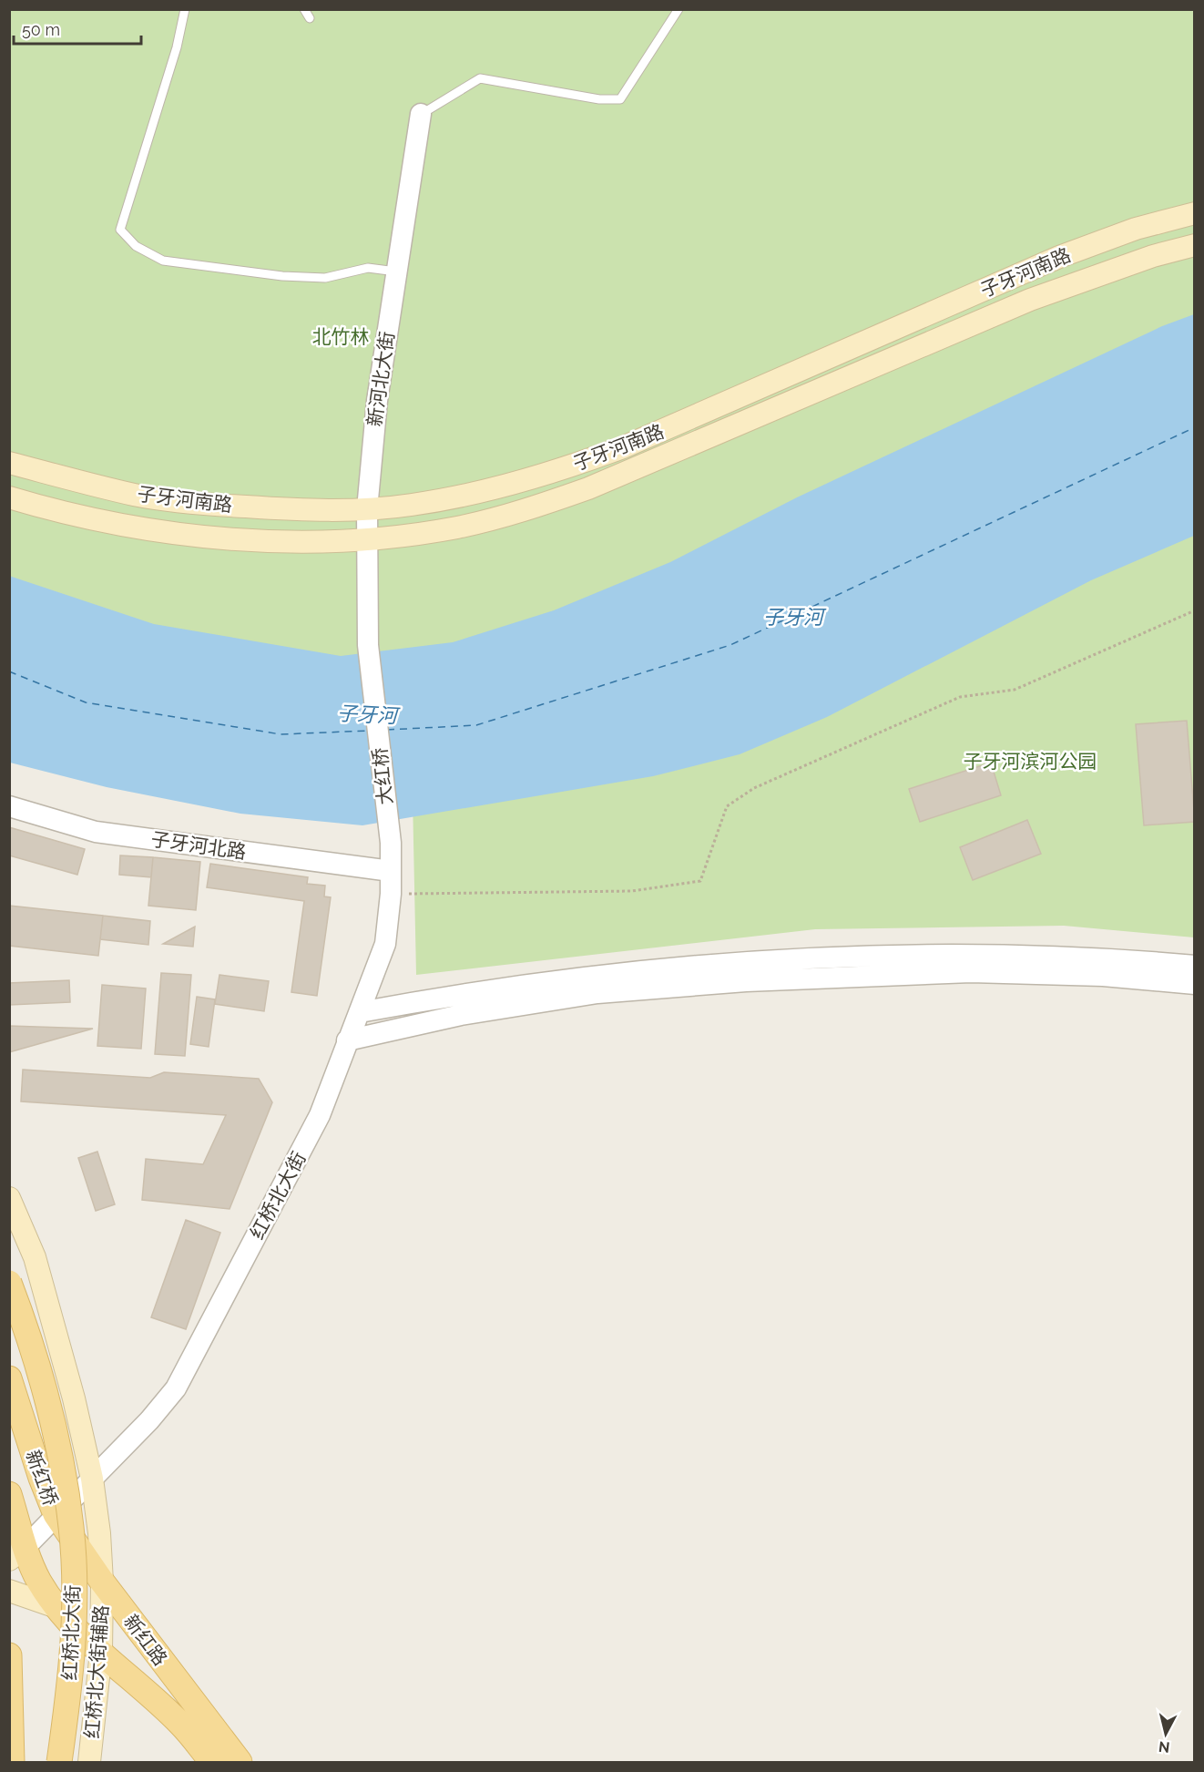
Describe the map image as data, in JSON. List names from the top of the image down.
{
  "streets": {
    "main road": [
      "子牙河南路",
      "红桥北大街",
      "新红桥",
      "新红路",
      "红桥北大街辅路"
    ],
    "street": ["新河北大街", "大红桥", "子牙河北路"]
  },
  "crossings": [
    ["子牙河南路", "新河北大街"],
    ["新河北大街", "大红桥"],
    ["大红桥", "红桥北大街"],
    ["子牙河北路", "红桥北大街"],
    ["红桥北大街", "新红桥"],
    ["红桥北大街", "新红路"],
    ["红桥北大街", "红桥北大街辅路"],
    ["新红桥", "新红路"],
    ["新红路", "红桥北大街辅路"]
  ],
  "water": ["子牙河"],
  "parks": ["北竹林", "子牙河滨河公园"],
  "scale_bar": "50 m",
  "north": "bottom"
}
